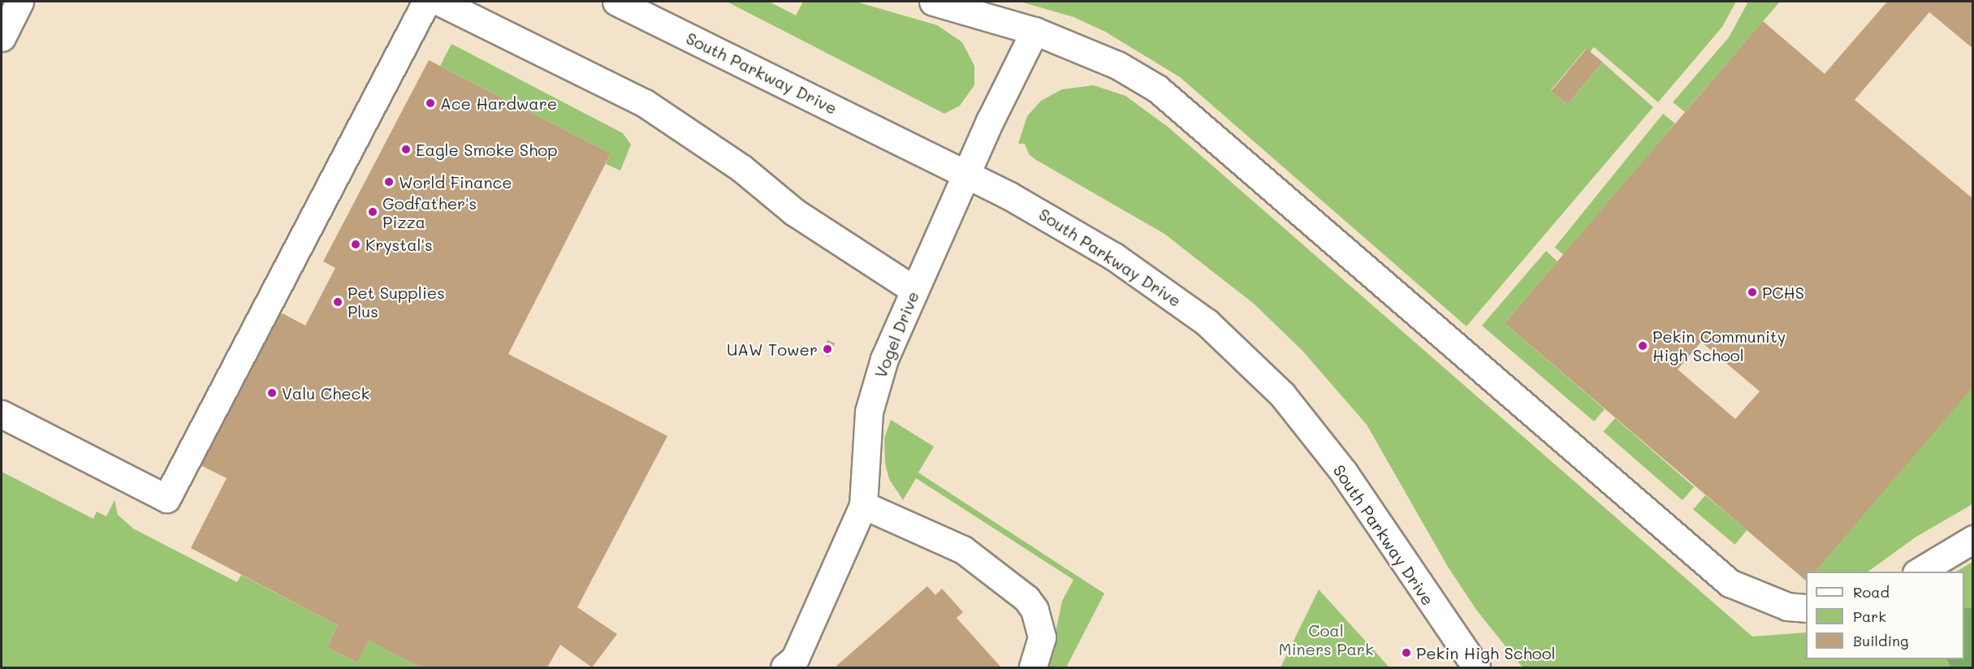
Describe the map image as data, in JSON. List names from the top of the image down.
{
  "streets": {
    "main road": ["South Parkway Drive", "Vogel Drive"]
  },
  "crossings": [
    ["South Parkway Drive", "Vogel Drive"]
  ],
  "parks": ["Coal Miners Park"],
  "places": [
    "Ace Hardware",
    "Eagle Smoke Shop",
    "World Finance",
    "Godfather's Pizza",
    "Krystal's",
    "PCHS",
    "Pet Supplies Plus",
    "Pekin Community High School",
    "UAW Tower",
    "Valu Check",
    "Pekin High School"
  ],
  "legend": ["Road", "Park", "Building"]
}
